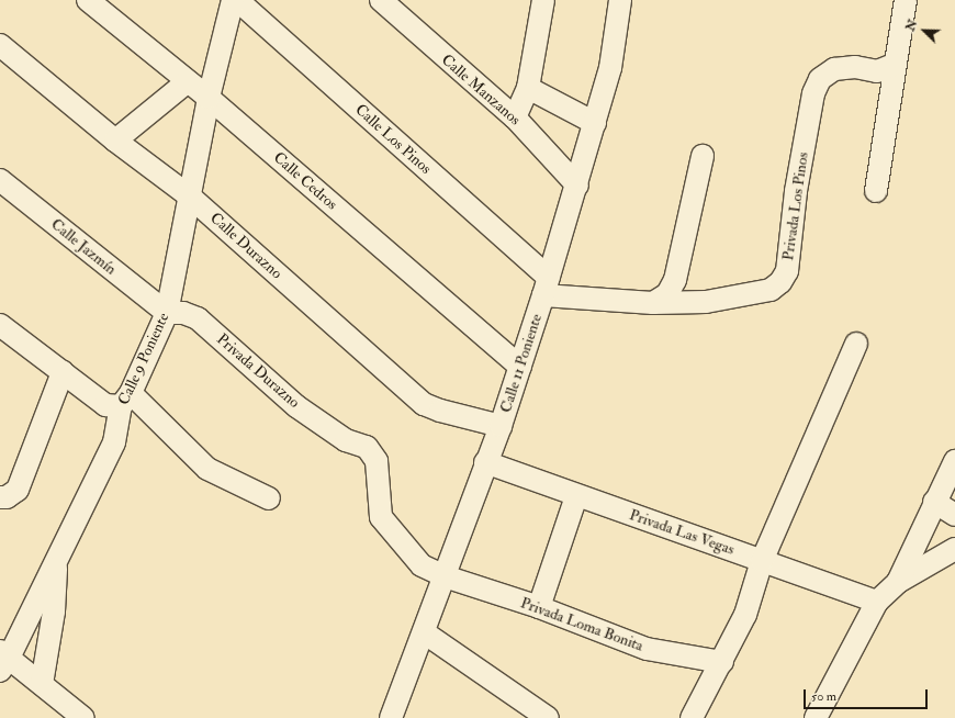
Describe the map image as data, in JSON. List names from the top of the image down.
{
  "streets": {
    "street": [
      "Calle Manzanos",
      "Calle Los Pinos",
      "Calle Cedros",
      "Privada Los Pinos",
      "Calle Durazno",
      "Calle Jazmín",
      "Calle 9 Poniente",
      "Calle 11 Poniente",
      "Privada Durazno",
      "Privada Las Vegas",
      "Privada Loma Bonita"
    ]
  },
  "crossings": [
    ["Calle Manzanos", "Calle 11 Poniente"],
    ["Calle Los Pinos", "Privada Los Pinos"],
    ["Calle Los Pinos", "Calle 11 Poniente"],
    ["Calle Cedros", "Calle 9 Poniente"],
    ["Calle Cedros", "Calle 11 Poniente"],
    ["Privada Los Pinos", "Calle 11 Poniente"],
    ["Calle Durazno", "Calle 9 Poniente"],
    ["Calle Durazno", "Calle 11 Poniente"],
    ["Calle Jazmín", "Calle 9 Poniente"],
    ["Calle Jazmín", "Privada Durazno"],
    ["Calle 9 Poniente", "Privada Durazno"],
    ["Calle 11 Poniente", "Privada Durazno"],
    ["Calle 11 Poniente", "Privada Las Vegas"],
    ["Calle 11 Poniente", "Privada Loma Bonita"],
    ["Privada Durazno", "Privada Loma Bonita"]
  ],
  "scale_bar": "50 m",
  "north": "top left"
}
